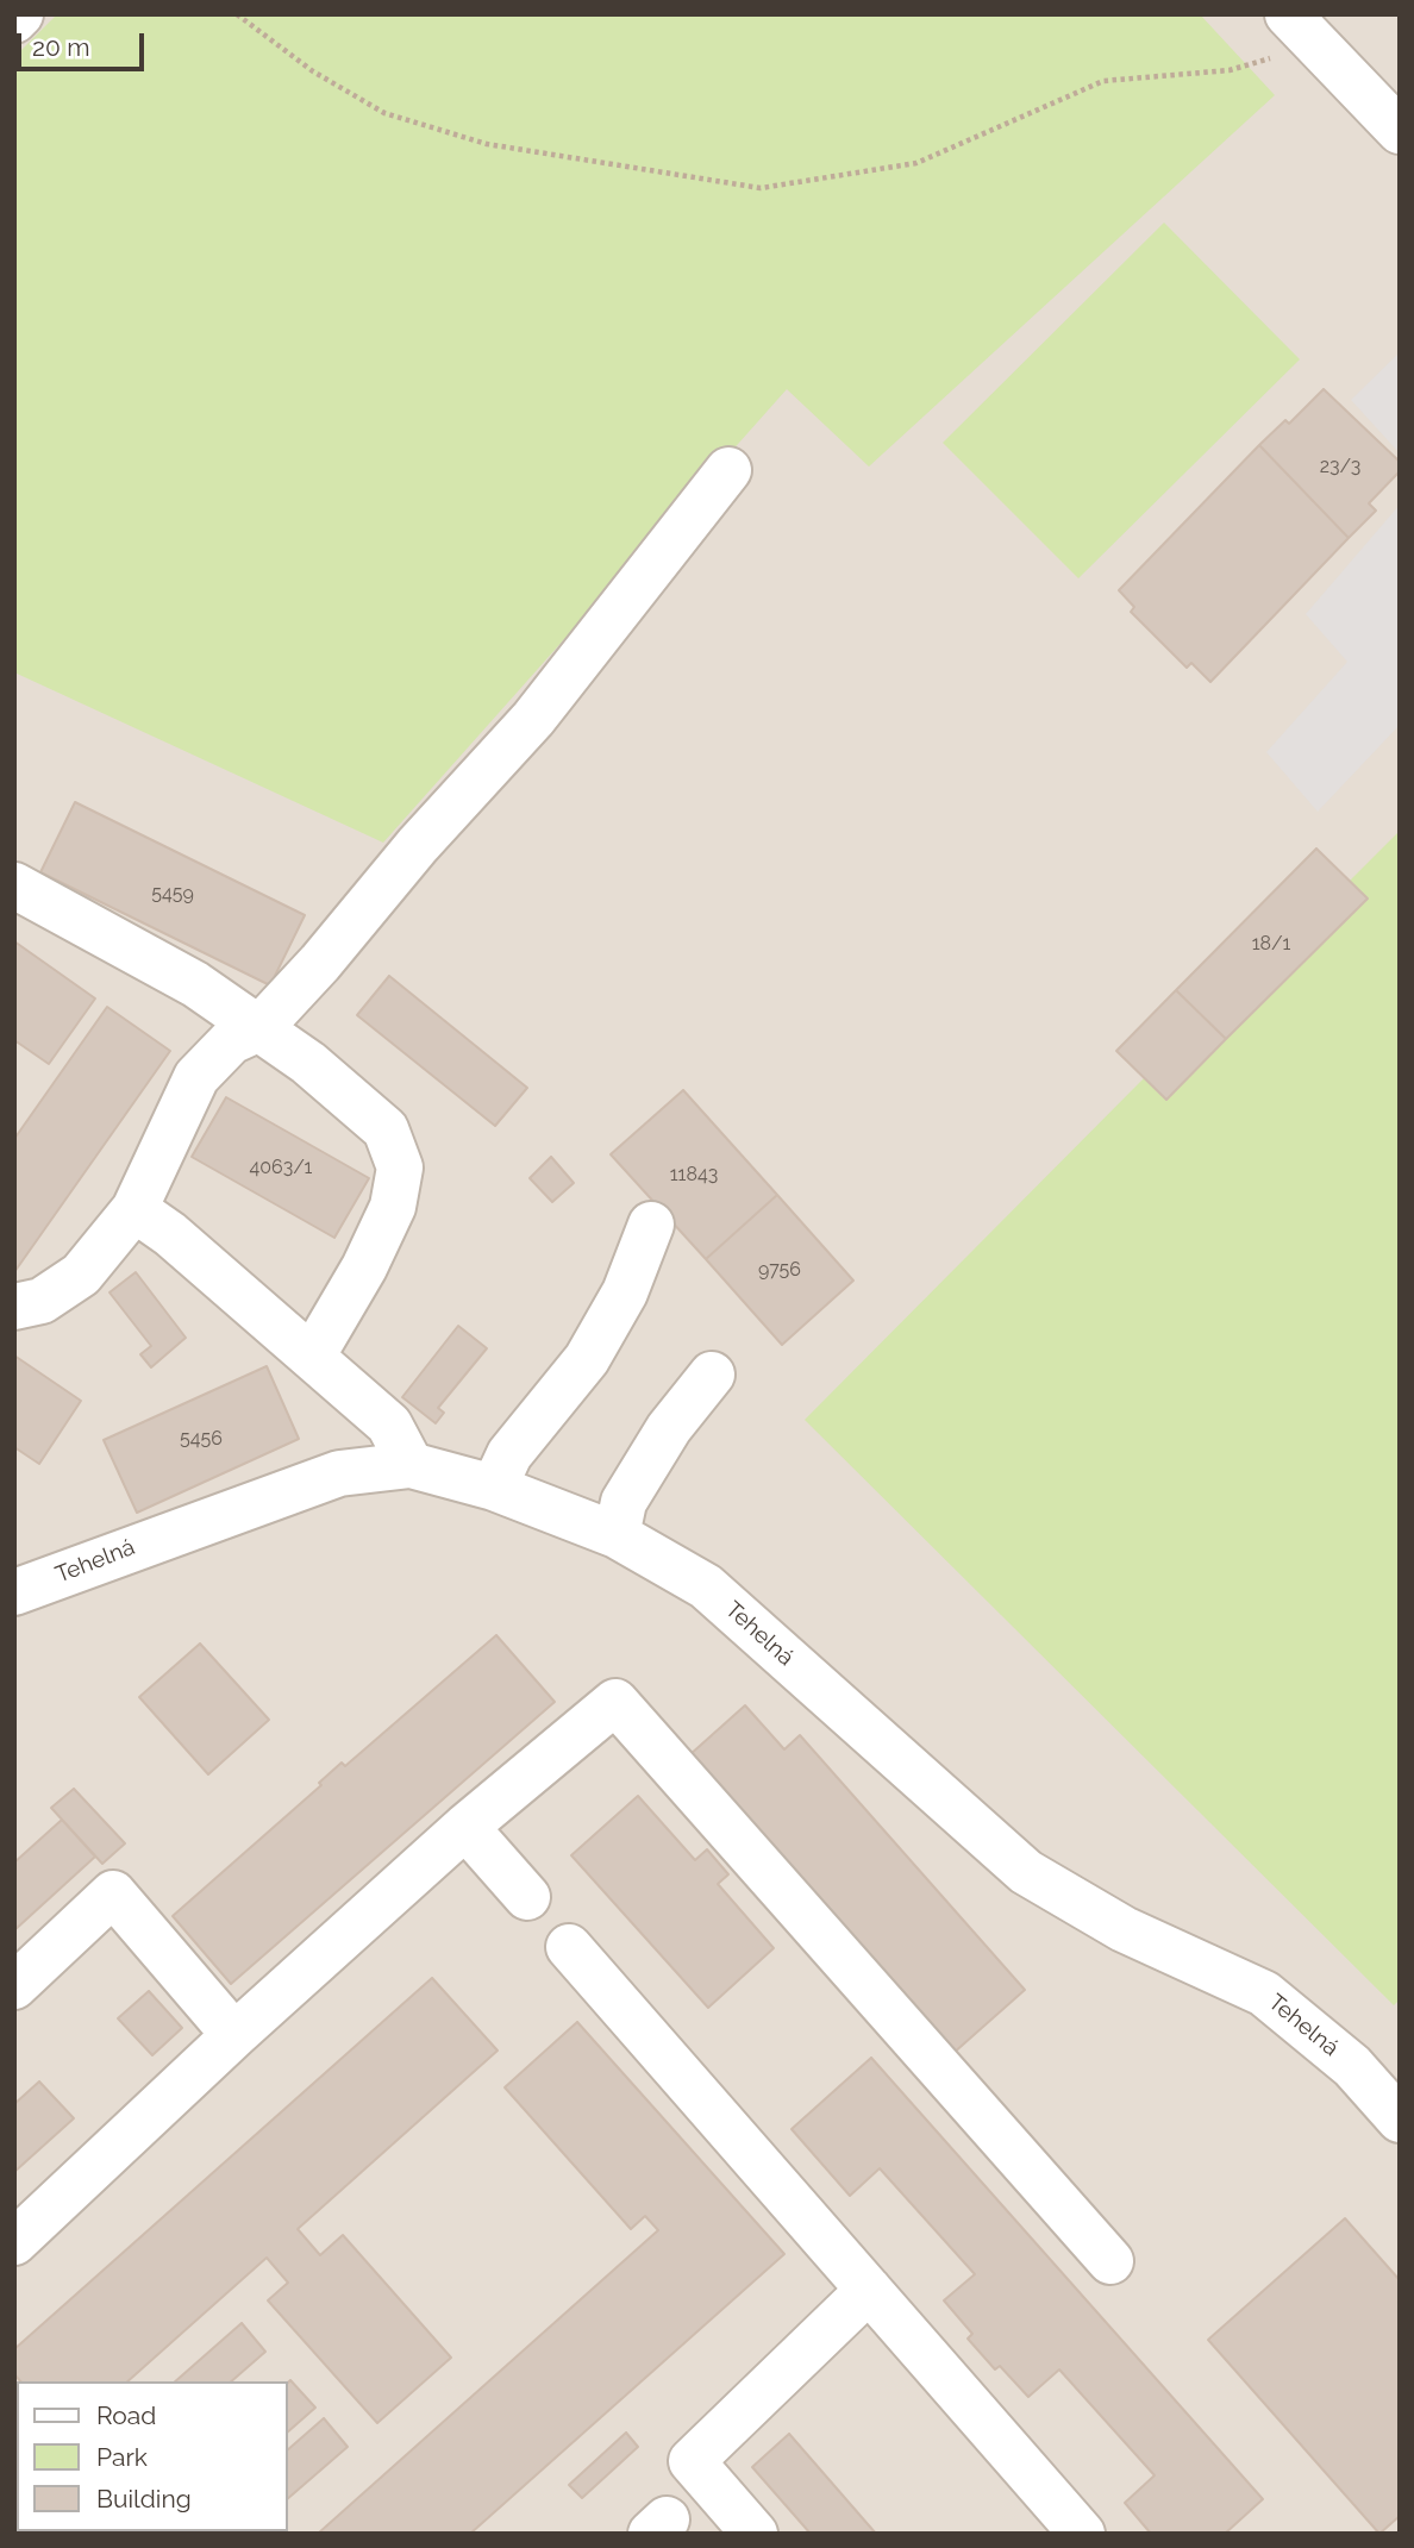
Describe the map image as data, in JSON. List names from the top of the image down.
{
  "streets": {
    "street": ["Tehelná"]
  },
  "house_numbers": [
    "23/3",
    "5459",
    "18/1",
    "4063/1",
    "11843",
    "9756",
    "5456"
  ],
  "legend": ["Road", "Park", "Building"],
  "scale_bar": "20 m"
}
